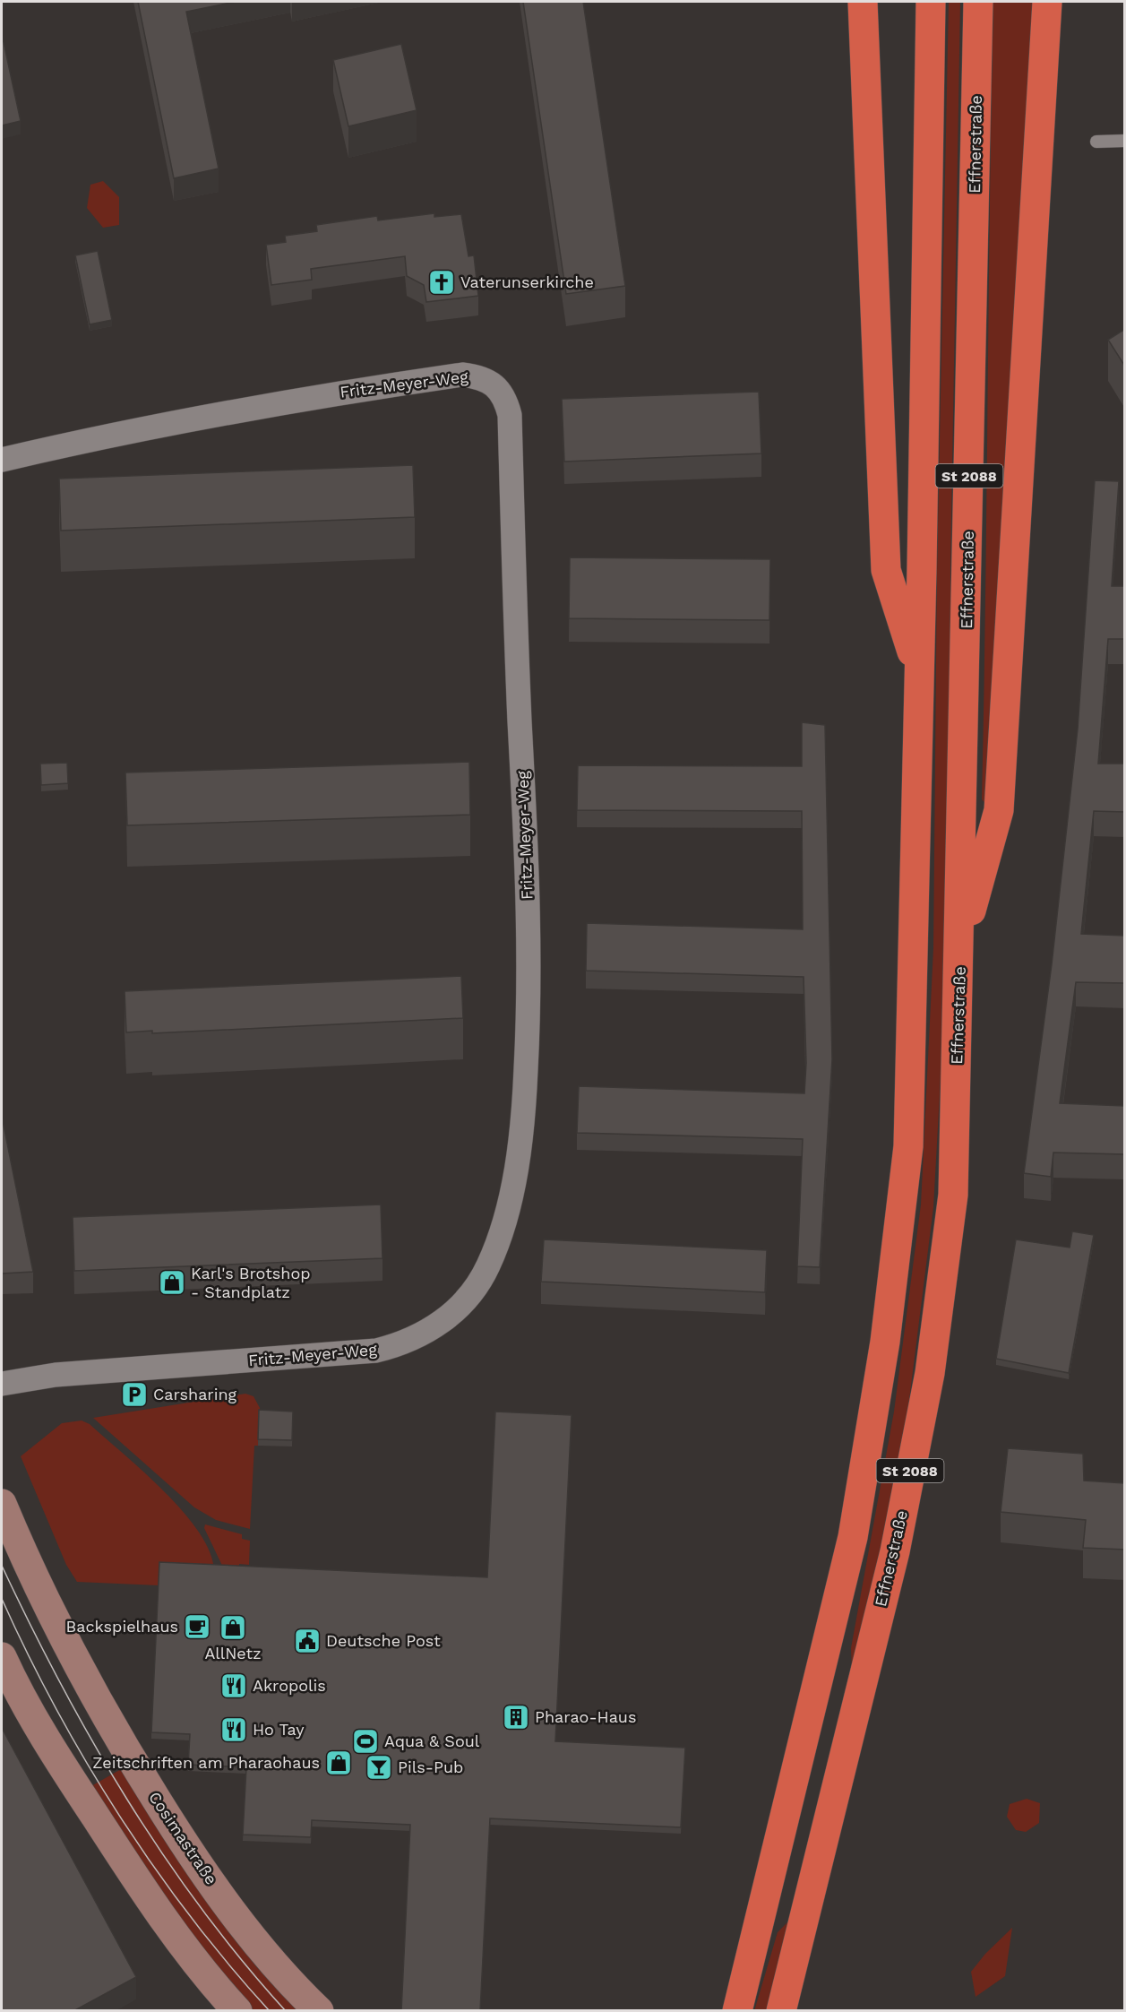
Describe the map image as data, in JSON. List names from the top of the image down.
{
  "streets": {
    "highway": ["Effnerstraße", "St 2088"],
    "main road": ["Cosimastraße"],
    "street": ["Fritz-Meyer-Weg"]
  },
  "places": {
    "church": ["Vaterunserkirche"],
    "shop": ["Karl's Brotshop - Standplatz", "AllNetz", "Zeitschriften am Pharaohaus"],
    "parking": ["Carsharing"],
    "cafe": ["Backspielhaus"],
    "public building": ["Deutsche Post"],
    "restaurant": ["Akropolis", "Ho Tay"],
    "building": ["Pharao-Haus"],
    "sports": ["Aqua & Soul"],
    "bar": ["Pils-Pub"]
  }
}
